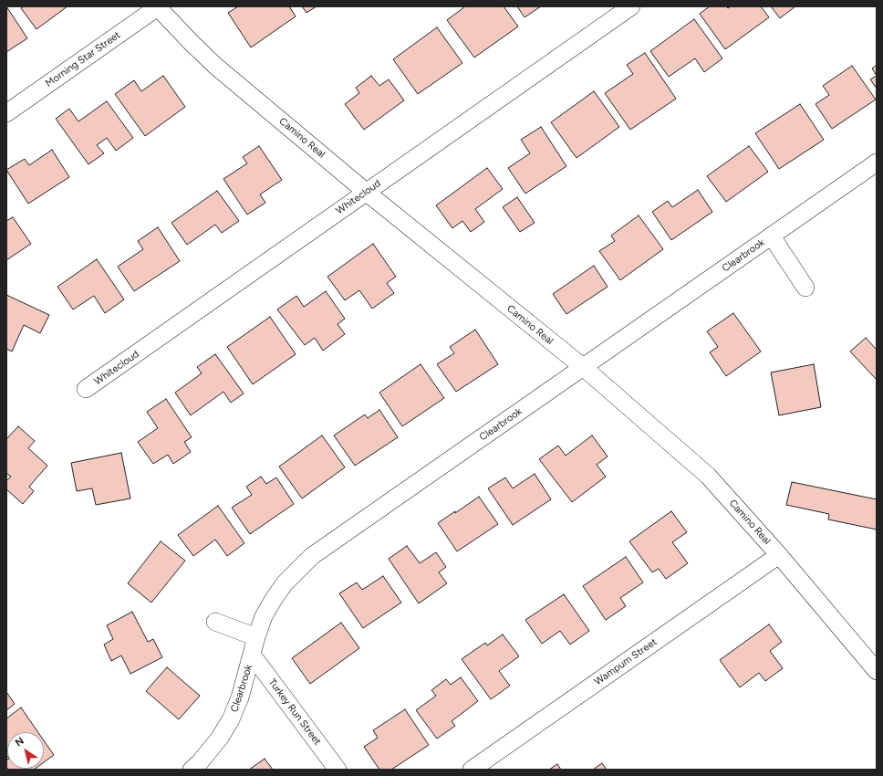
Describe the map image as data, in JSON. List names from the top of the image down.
{
  "streets": {
    "street": [
      "Morning Star Street",
      "Camino Real",
      "Whitecloud",
      "Clearbrook",
      "Wampum Street",
      "Turkey Run Street"
    ]
  },
  "crossings": [
    ["Morning Star Street", "Camino Real"],
    ["Camino Real", "Whitecloud"],
    ["Camino Real", "Clearbrook"],
    ["Camino Real", "Wampum Street"],
    ["Clearbrook", "Turkey Run Street"]
  ],
  "north": "top left"
}
